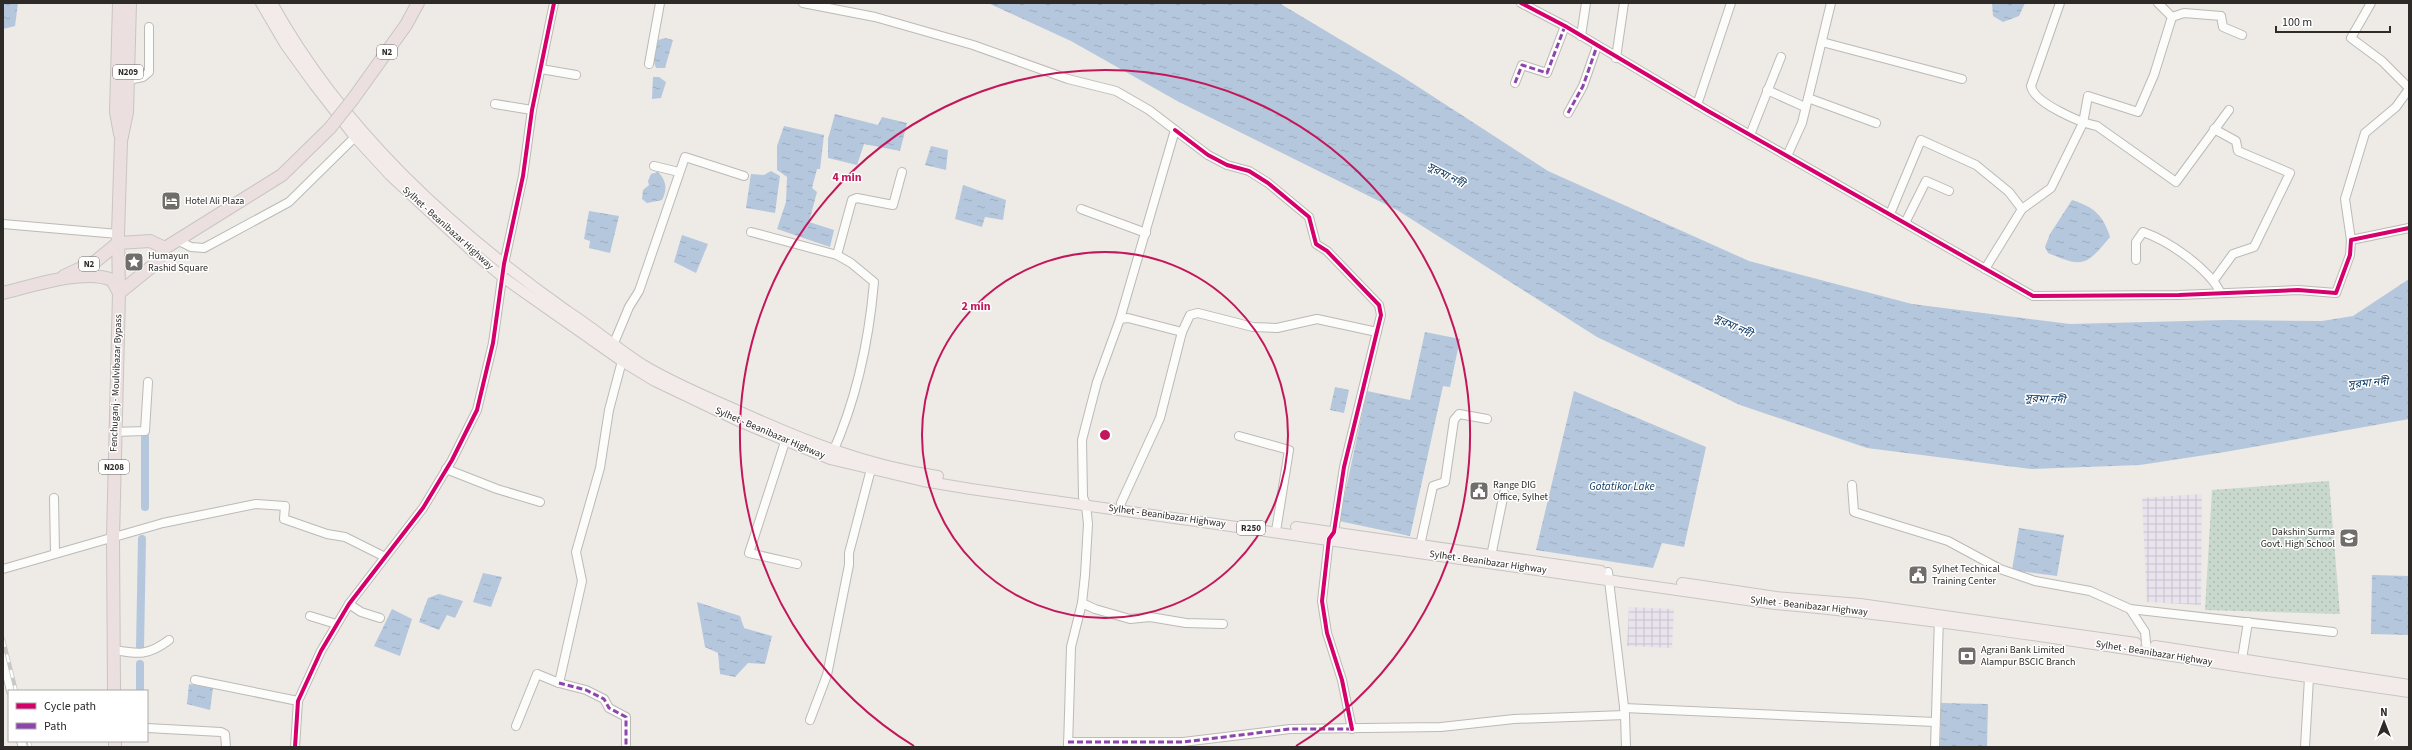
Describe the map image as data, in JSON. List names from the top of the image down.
{
  "streets": {
    "highway": [
      "N2",
      "N209",
      "Fenchuganj - Moulvibazar Bypass",
      "N208"
    ],
    "main road": ["Sylhet - Beanibazar Highway", "R250"]
  },
  "crossings": [
    ["N2", "N209"],
    ["N2", "Fenchuganj - Moulvibazar Bypass"],
    ["N209", "Fenchuganj - Moulvibazar Bypass"]
  ],
  "water": ["সুরমা নদী", "Gotatikor Lake"],
  "places": {
    "hotel": ["Hotel Ali Plaza"],
    "place": ["Humayun Rashid Square"],
    "public building": ["Range DIG Office, Sylhet", "Sylhet Technical Training Center"],
    "school or university": ["Dakshin Surma Govt. High School"],
    "bank": ["Agrani Bank Limited Alampur BSCIC Branch"]
  },
  "legend": ["Cycle path", "Path"],
  "scale_bar": "100 m",
  "north": "top",
  "rings": ["4 min", "2 min"]
}
